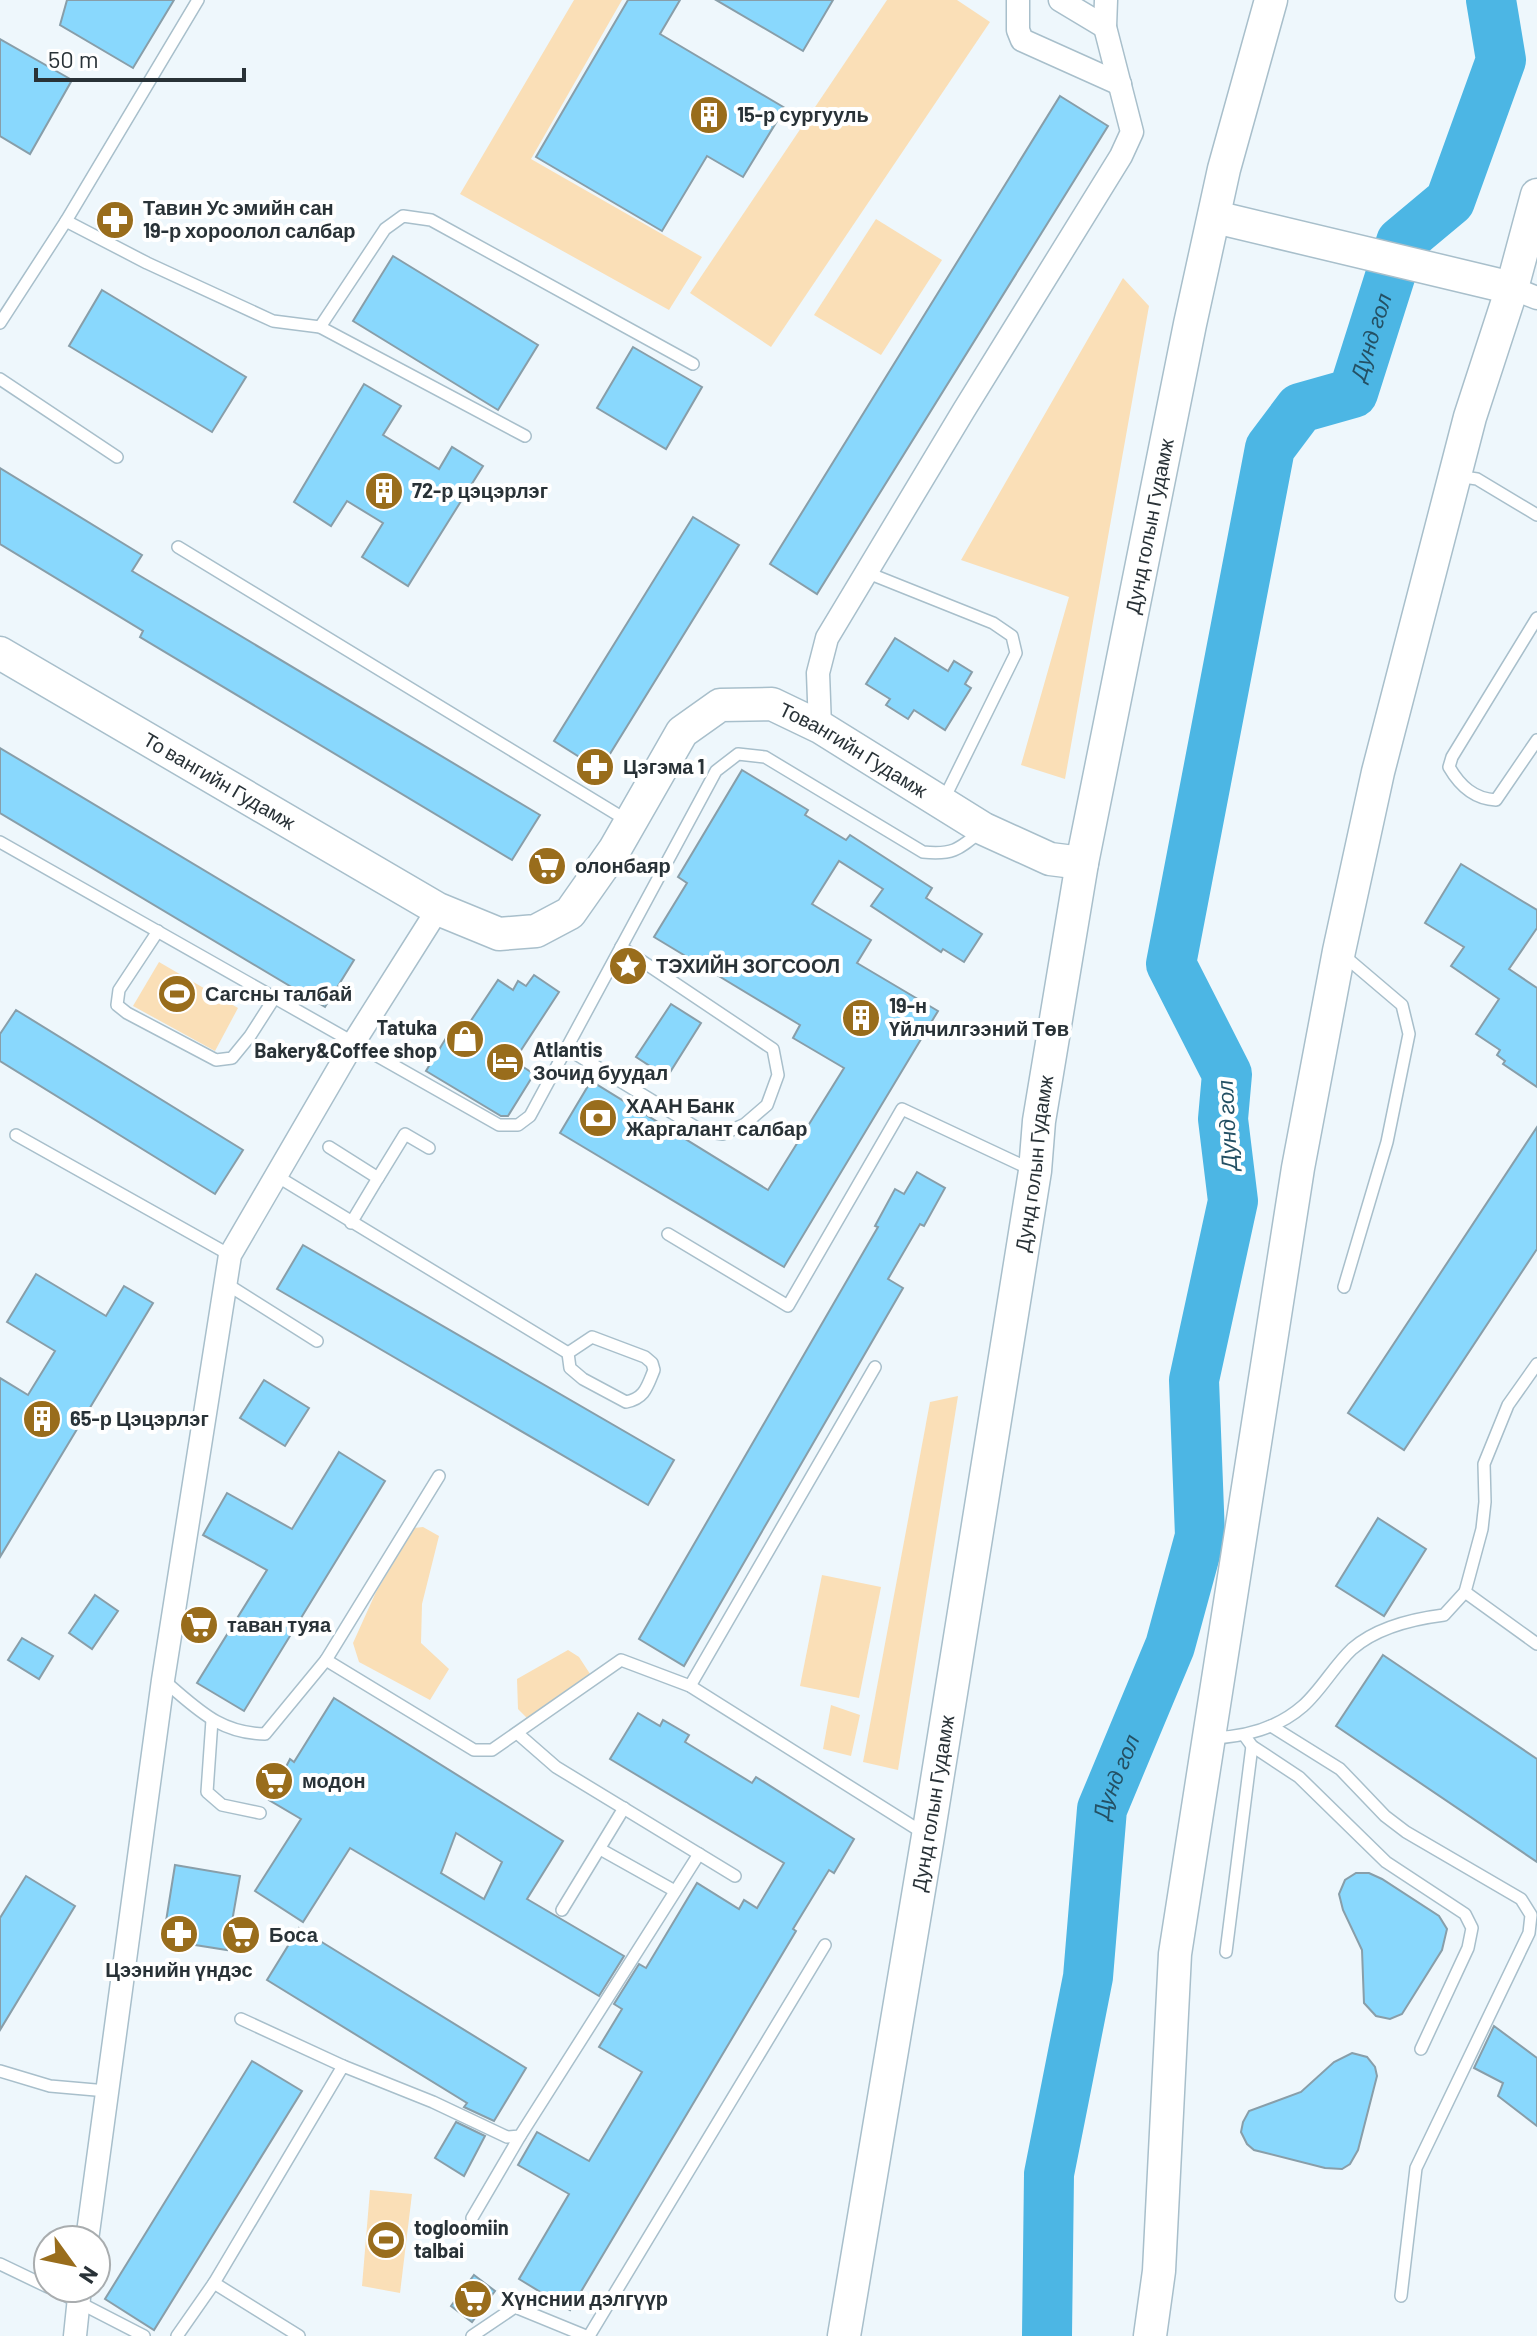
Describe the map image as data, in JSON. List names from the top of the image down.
{
  "streets": {
    "street": ["Дунд голын Гудамж", "Товангийн Гудамж", "То вангийн Гудамж"]
  },
  "crossings": [
    ["Дунд голын Гудамж", "Товангийн Гудамж"],
    ["Товангийн Гудамж", "То вангийн Гудамж"]
  ],
  "water": ["Дунд гол"],
  "places": {
    "building": [
      "15-р сургууль",
      "72-р цэцэрлэг",
      "19-н Үйлчилгээний Төв",
      "65-р Цэцэрлэг"
    ],
    "pharmacy": ["Тавин Ус эмийн сан 19-р хороолол салбар", "Цэгэма 1", "Цээнийн үндэс"],
    "supermarket": [
      "олонбаяр",
      "таван туяа",
      "модон",
      "Боса",
      "Хүнснии дэлгүүр"
    ],
    "place": ["ТЭХИЙН ЗОГСООЛ"],
    "sports": ["Сагсны талбай", "togloomiin talbai"],
    "shop": ["Tatuka Bakery&Coffee shop"],
    "hotel": ["Atlantis Зочид буудал"],
    "bank": ["ХААН Банк Жаргалант салбар"]
  },
  "scale_bar": "50 m",
  "north": "bottom right"
}
